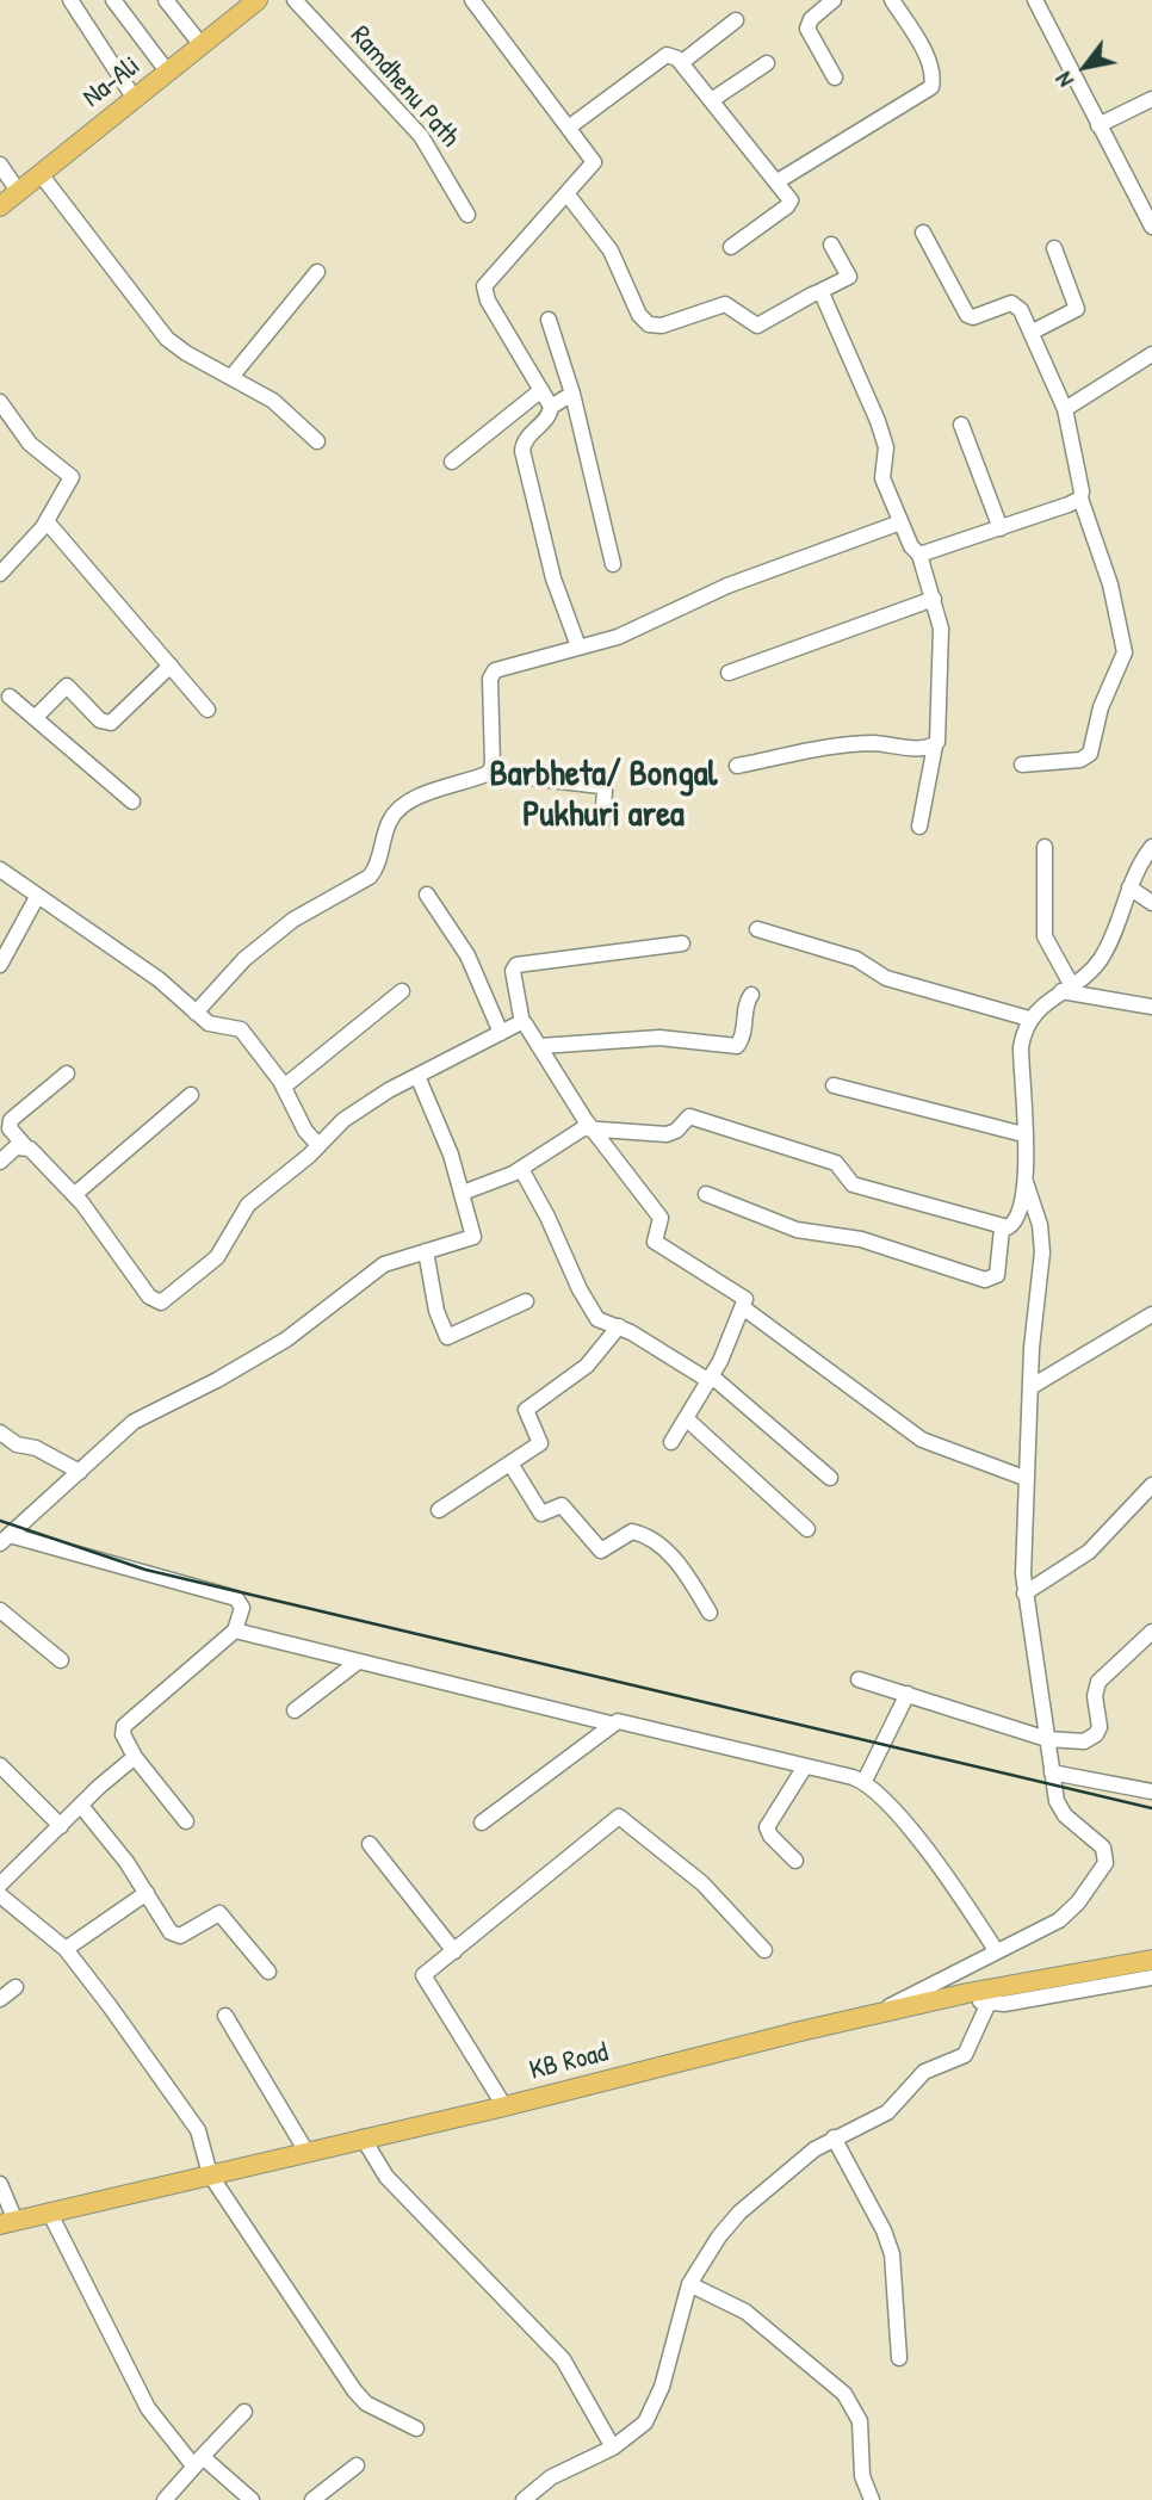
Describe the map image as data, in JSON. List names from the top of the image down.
{
  "streets": {
    "main road": ["Na-Ali", "KB Road"],
    "street": ["Ramdhenu Path"]
  },
  "districts": ["Barbheta/ Bongal Pukhuri area"],
  "north": "bottom left"
}
